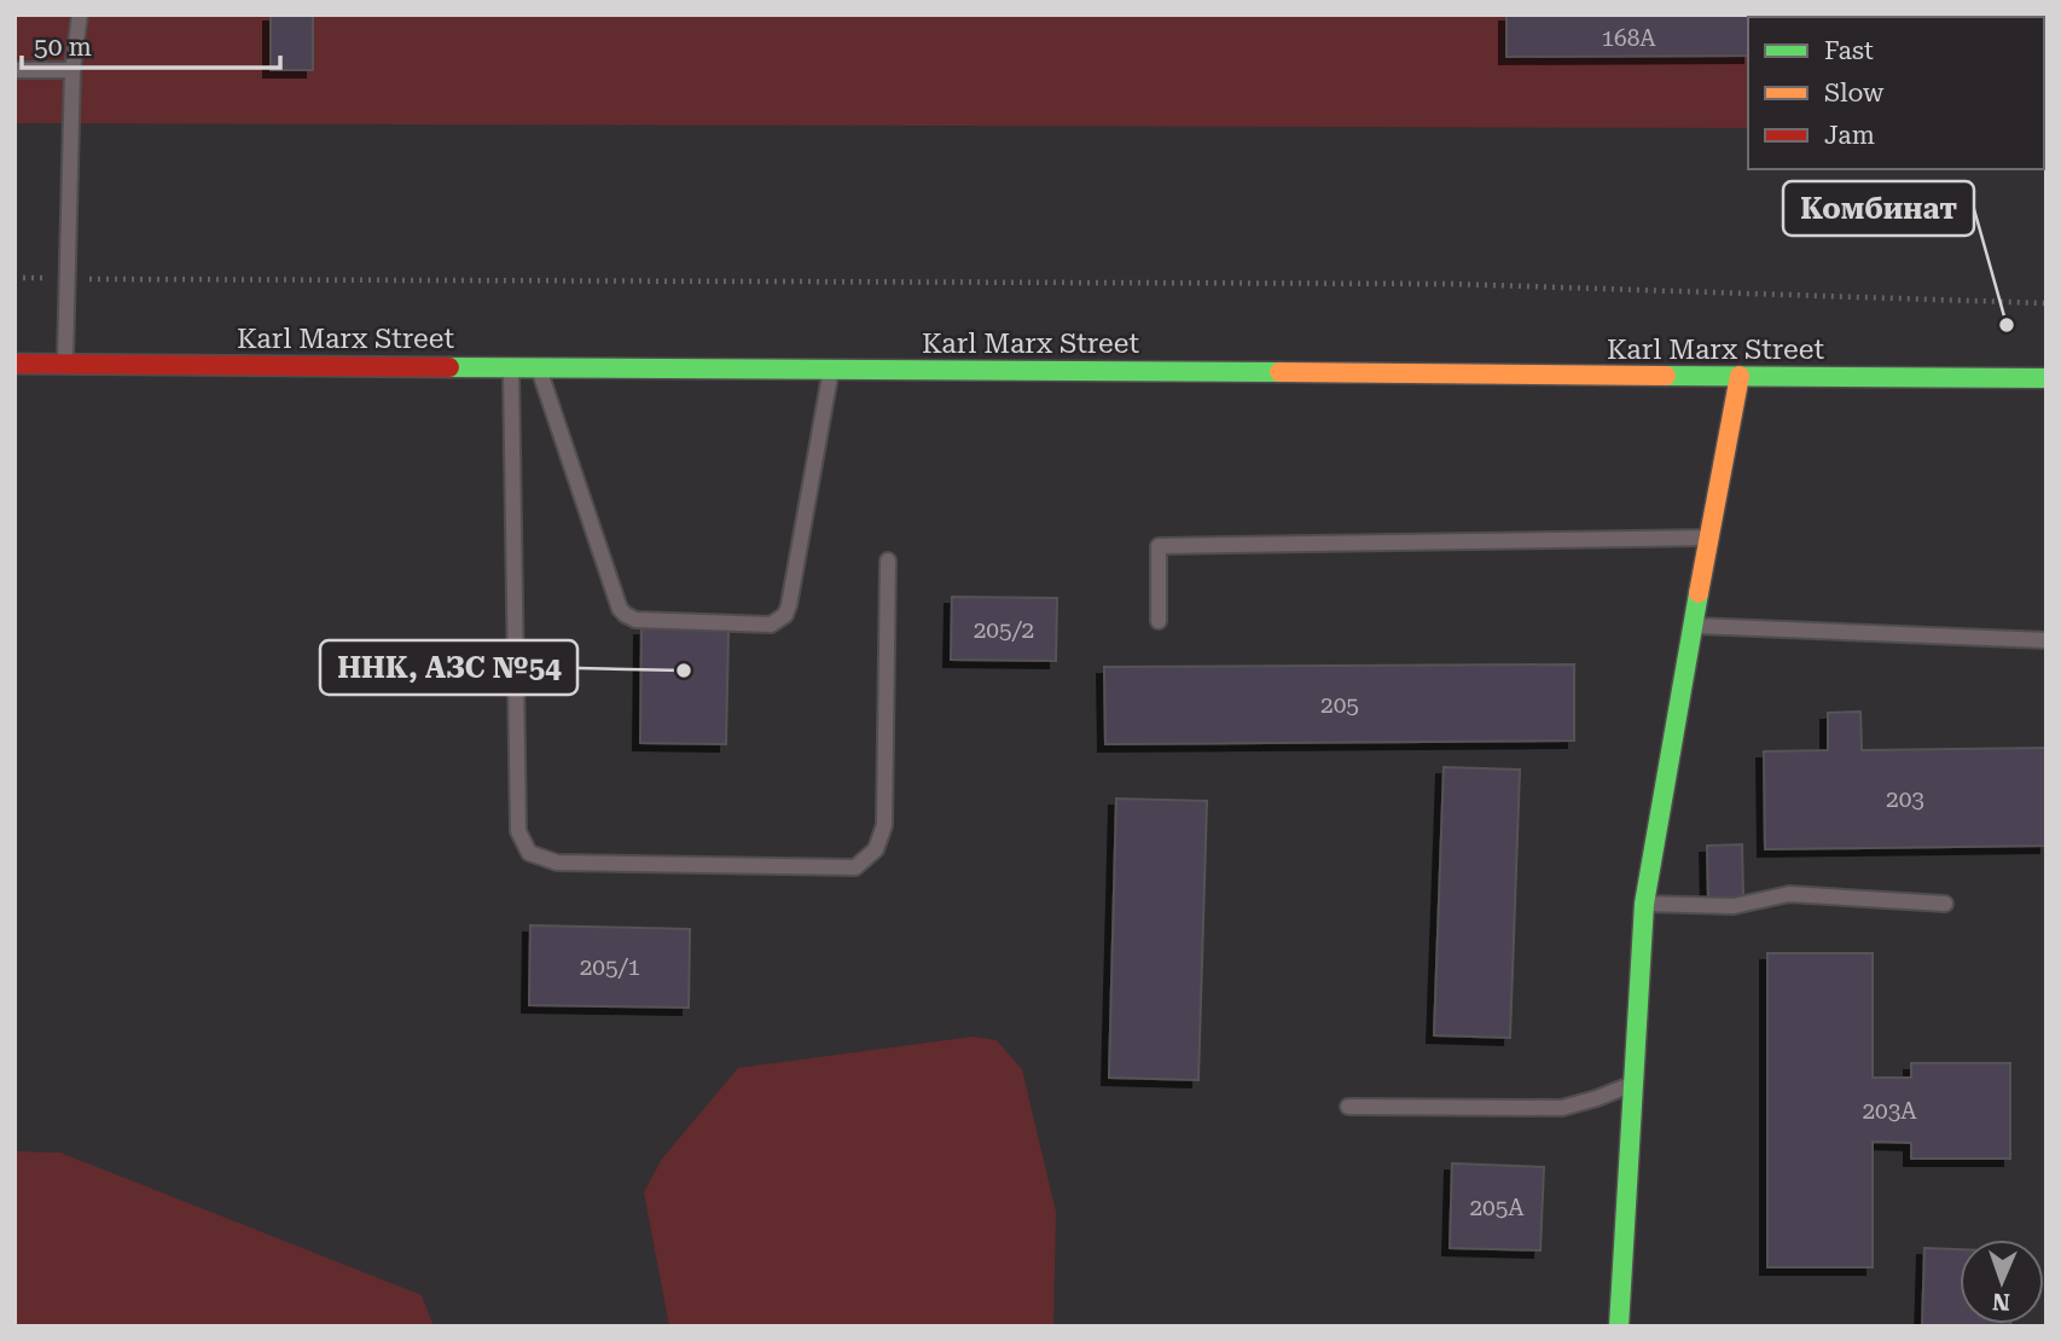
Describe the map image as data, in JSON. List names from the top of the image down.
{
  "streets": {
    "main road": ["Karl Marx Street"]
  },
  "places": ["Комбинат", "ННК, АЗС №54"],
  "house_numbers": [
    "168А",
    "205/2",
    "205",
    "203",
    "205/1",
    "203А",
    "205А"
  ],
  "legend": ["Fast", "Slow", "Jam"],
  "scale_bar": "50 m",
  "north": "bottom"
}
